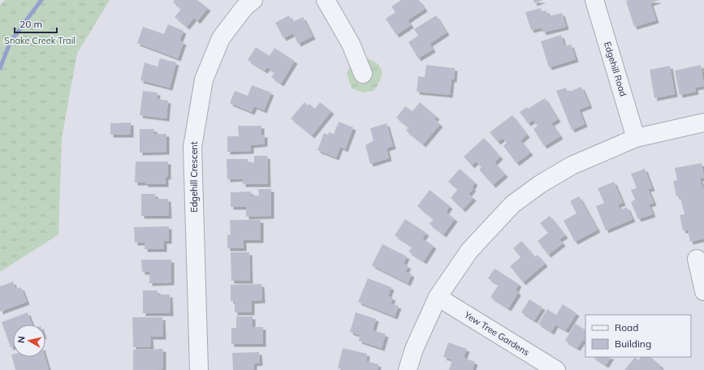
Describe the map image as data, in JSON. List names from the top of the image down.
{
  "streets": {
    "street": ["Edgehill Road", "Edgehill Crescent", "Yew Tree Gardens"]
  },
  "parks": ["Snake Creek Trail"],
  "legend": ["Road", "Building"],
  "scale_bar": "20 m",
  "north": "left"
}
